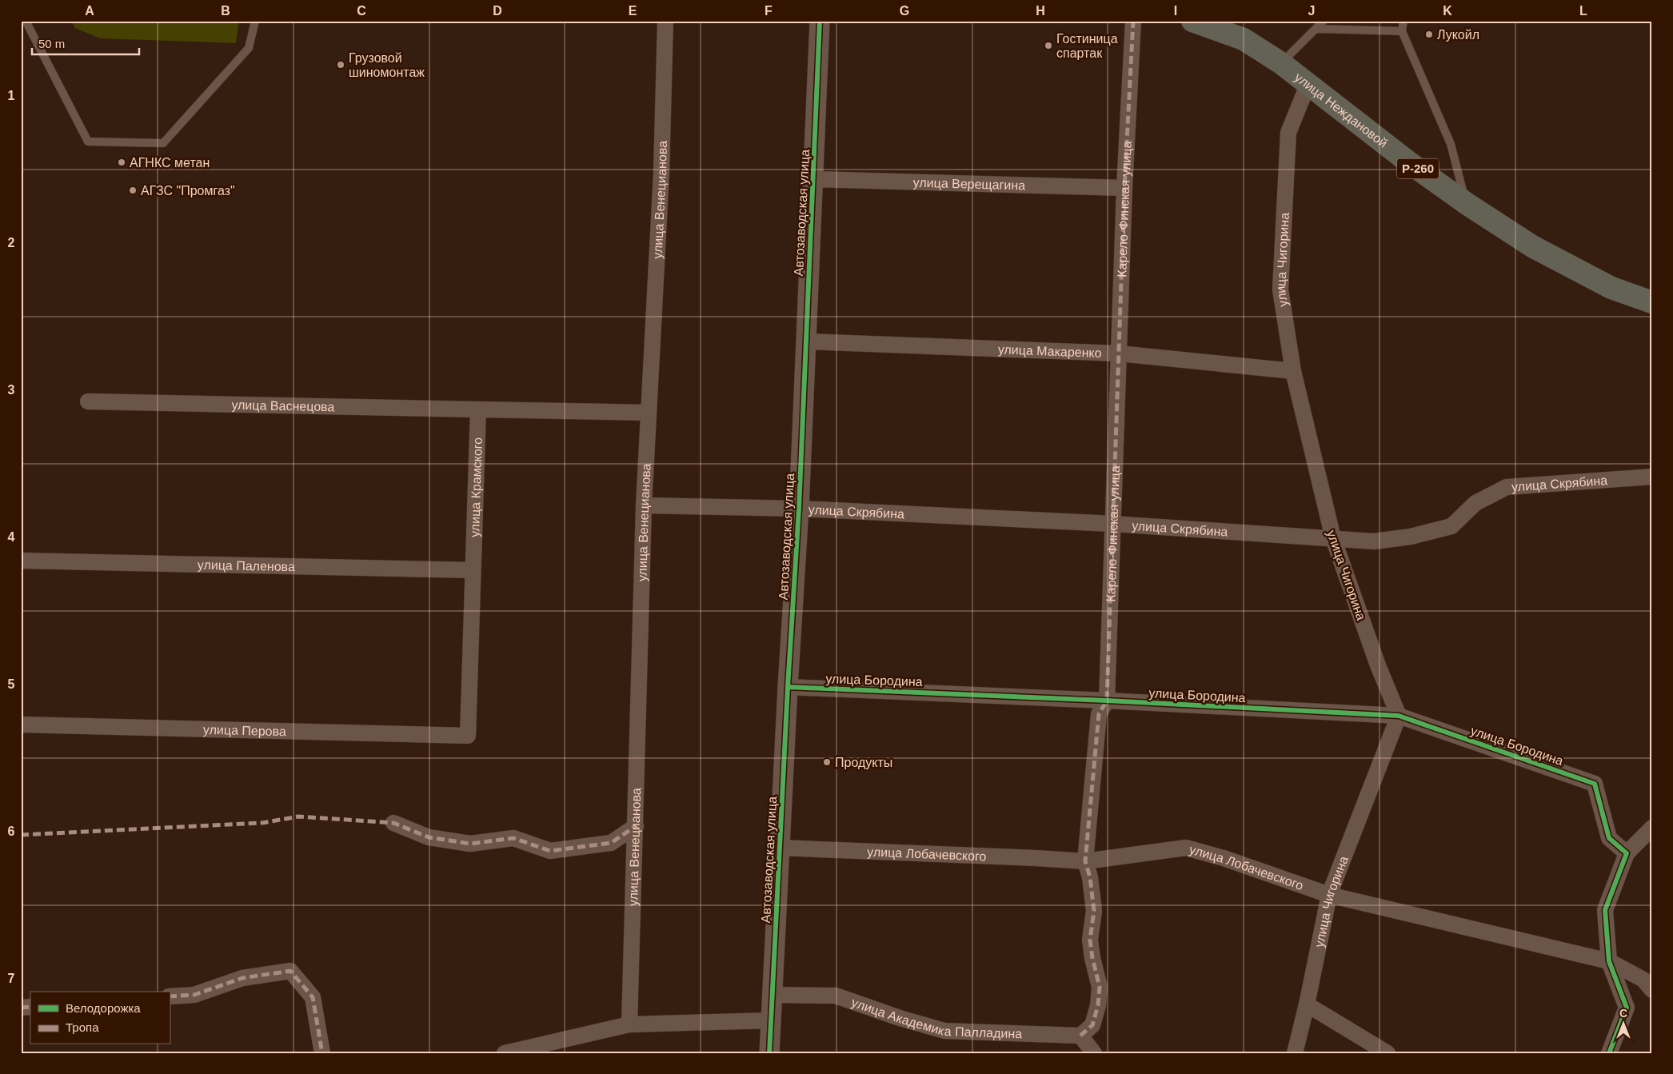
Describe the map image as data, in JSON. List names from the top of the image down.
{
  "streets": {
    "highway": ["улица Неждановой", "Р-260"],
    "street": [
      "улица Верещагина",
      "улица Венецианова",
      "Карело-Финская улица",
      "Автозаводская улица",
      "улица Чигорина",
      "улица Макаренко",
      "улица Васнецова",
      "улица Скрябина",
      "улица Крамского",
      "улица Паленова",
      "улица Бородина",
      "улица Перова",
      "улица Лобачевского",
      "улица Академика Палладина"
    ]
  },
  "crossings": [
    ["улица Неждановой", "улица Чигорина"],
    ["улица Верещагина", "Карело-Финская улица"],
    ["улица Верещагина", "Автозаводская улица"],
    ["улица Венецианова", "улица Скрябина"],
    ["Карело-Финская улица", "улица Макаренко"],
    ["Карело-Финская улица", "улица Скрябина"],
    ["Карело-Финская улица", "улица Бородина"],
    ["Карело-Финская улица", "улица Лобачевского"],
    ["Карело-Финская улица", "улица Академика Палладина"],
    ["Автозаводская улица", "улица Макаренко"],
    ["Автозаводская улица", "улица Скрябина"],
    ["Автозаводская улица", "улица Бородина"],
    ["Автозаводская улица", "улица Лобачевского"],
    ["Автозаводская улица", "улица Академика Палладина"],
    ["улица Чигорина", "улица Макаренко"],
    ["улица Чигорина", "улица Скрябина"],
    ["улица Чигорина", "улица Бородина"],
    ["улица Чигорина", "улица Лобачевского"],
    ["улица Васнецова", "улица Крамского"],
    ["улица Крамского", "улица Паленова"],
    ["улица Крамского", "улица Перова"]
  ],
  "places": [
    "Лукойл",
    "Гостиница спартак",
    "Грузовой шиномонтаж",
    "АГНКС метан",
    "АГЗС \"Промгаз\"",
    "Продукты"
  ],
  "legend": ["Велодорожка", "Тропа"],
  "scale_bar": "50 m",
  "north": "top",
  "grid": {
    "columns": [
      "A",
      "B",
      "C",
      "D",
      "E",
      "F",
      "G",
      "H",
      "I",
      "J",
      "K",
      "L"
    ],
    "rows": [
      "1",
      "2",
      "3",
      "4",
      "5",
      "6",
      "7"
    ]
  }
}
